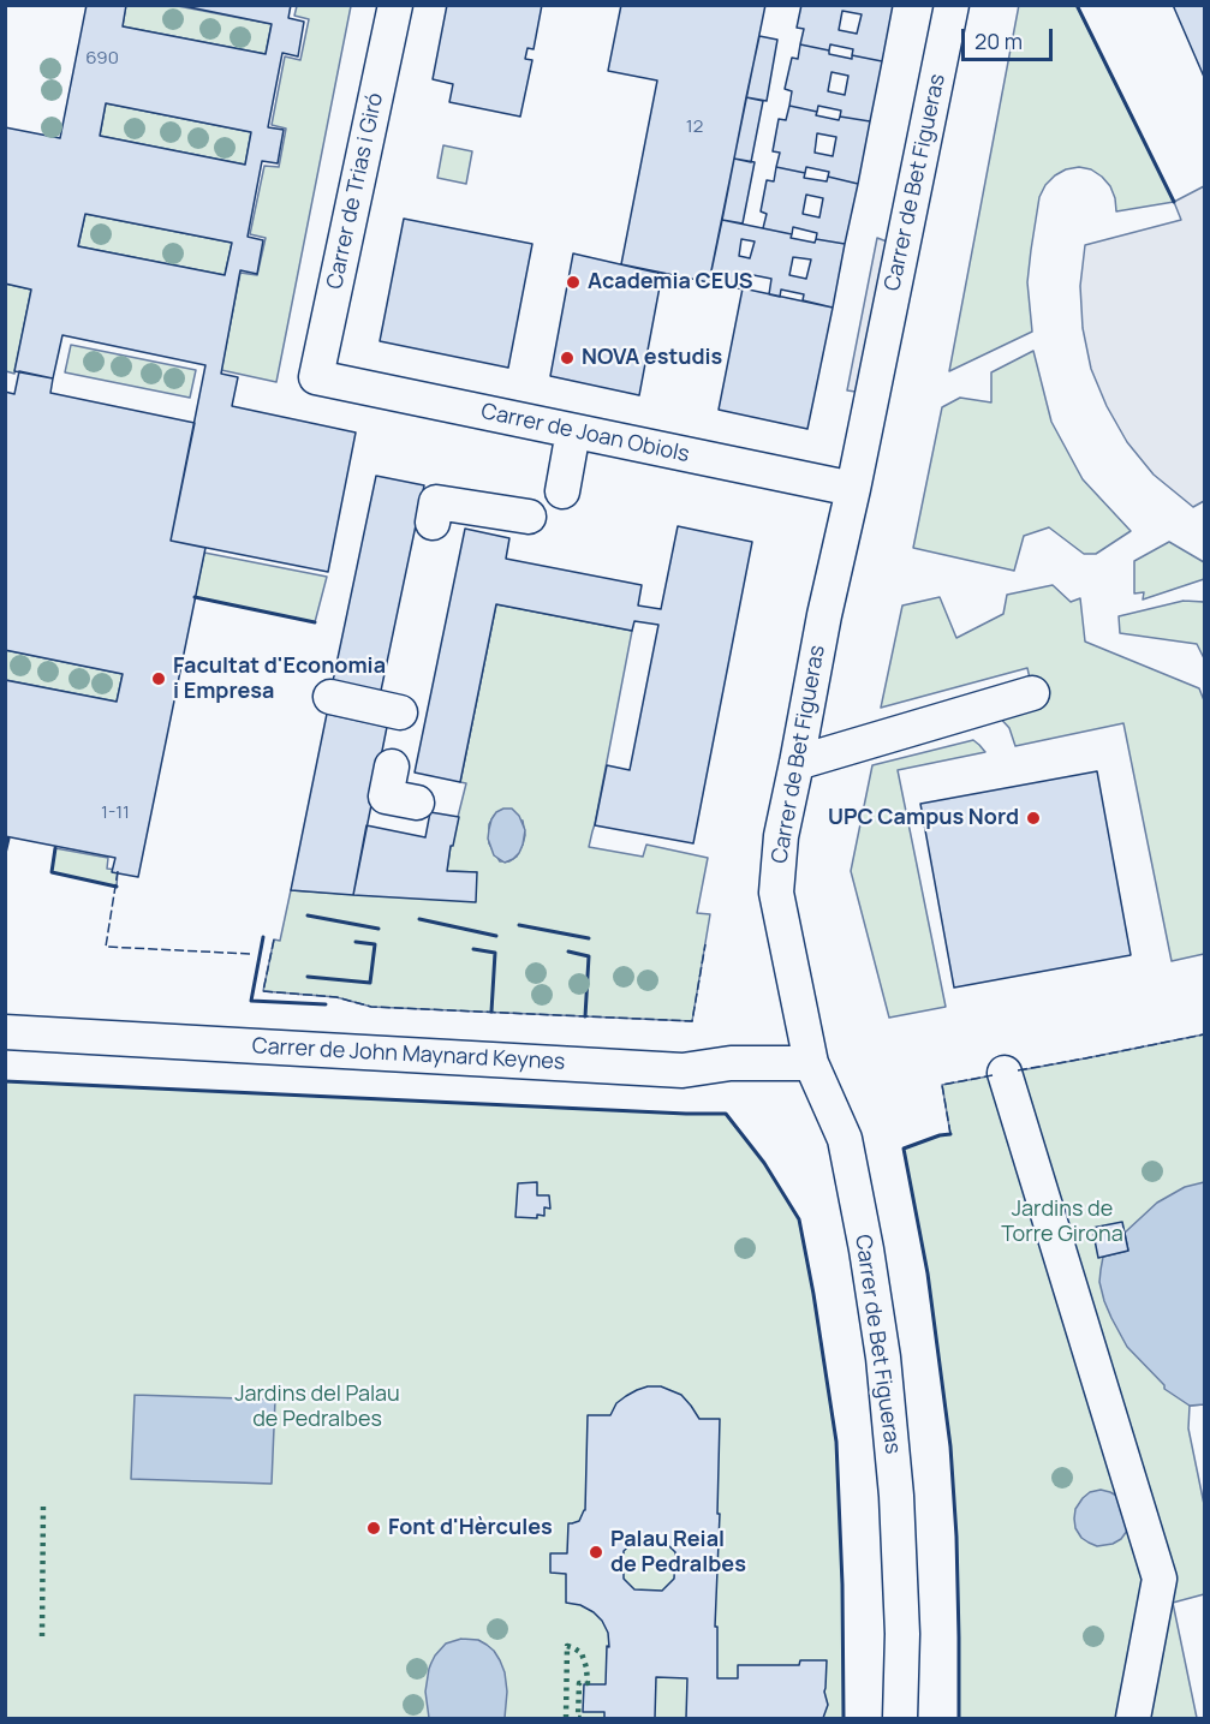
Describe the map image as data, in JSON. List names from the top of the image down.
{
  "streets": {
    "street": [
      "Carrer de Bet Figueras",
      "Carrer de Trias i Giró",
      "Carrer de Joan Obiols",
      "Carrer de John Maynard Keynes"
    ]
  },
  "crossings": [
    ["Carrer de Bet Figueras", "Carrer de Joan Obiols"],
    ["Carrer de Bet Figueras", "Carrer de John Maynard Keynes"],
    ["Carrer de Trias i Giró", "Carrer de Joan Obiols"]
  ],
  "parks": ["Jardins de Torre Girona", "Jardins del Palau de Pedralbes"],
  "places": [
    "Academia CEUS",
    "NOVA estudis",
    "Facultat d'Economia i Empresa",
    "UPC Campus Nord",
    "Font d'Hèrcules",
    "Palau Reial de Pedralbes"
  ],
  "house_numbers": ["690", "12", "1-11"],
  "scale_bar": "20 m"
}
